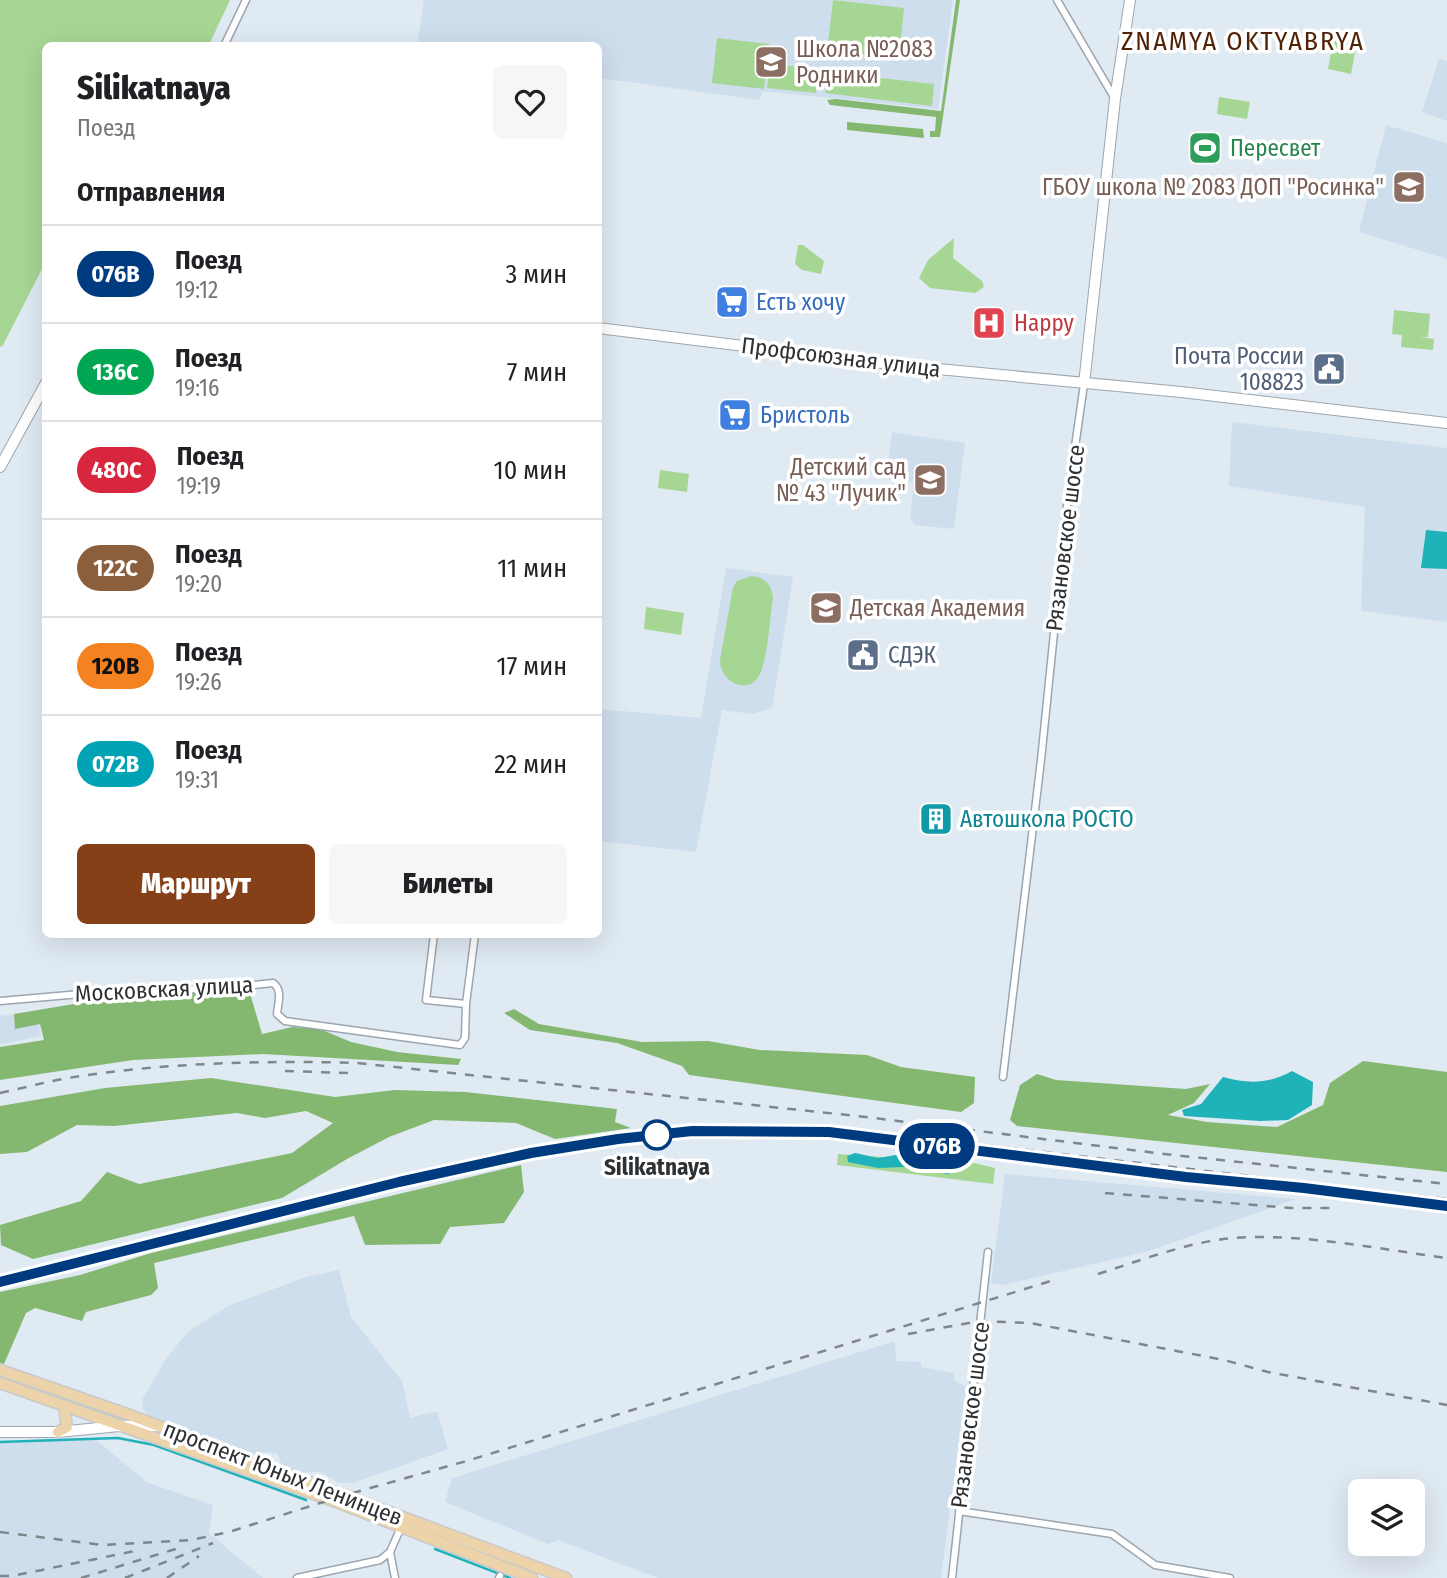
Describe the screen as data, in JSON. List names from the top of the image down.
{
  "streets": {
    "main road": ["Профсоюзная улица", "Рязановское шоссе", "проспект Юных Ленинцев"],
    "street": ["Московская улица"]
  },
  "crossings": [
    ["Профсоюзная улица", "Рязановское шоссе"]
  ],
  "districts": ["ZNAMYA OKTYABRYA"],
  "places": {
    "school or university": [
      "Школа №2083 Родники",
      "ГБОУ школа № 2083 ДОП \"Росинка\"",
      "Детский сад № 43 \"Лучик\"",
      "Детская Академия"
    ],
    "sports": ["Пересвет"],
    "supermarket": ["Есть хочу", "Бристоль"],
    "hospital": ["Happy"],
    "public building": ["Почта России 108823", "СДЭК"],
    "building": ["Автошкола РОСТО"],
    "other": ["Silikatnaya"]
  },
  "page": {
    "on_map": "076В",
    "heading": [
      ["Silikatnaya", "Поезд"],
      "Отправления"
    ],
    "list": [
      {
        "mark": "076В",
        "name": "Поезд",
        "note": "19:12",
        "value": "3 мин"
      },
      {
        "mark": "136С",
        "name": "Поезд",
        "note": "19:16",
        "value": "7 мин"
      },
      {
        "mark": "480С",
        "name": "Поезд",
        "note": "19:19",
        "value": "10 мин"
      },
      {
        "mark": "122С",
        "name": "Поезд",
        "note": "19:20",
        "value": "11 мин"
      },
      {
        "mark": "120В",
        "name": "Поезд",
        "note": "19:26",
        "value": "17 мин"
      },
      {
        "mark": "072В",
        "name": "Поезд",
        "note": "19:31",
        "value": "22 мин"
      }
    ],
    "buttons": ["Маршрут", "Билеты"]
  }
}
